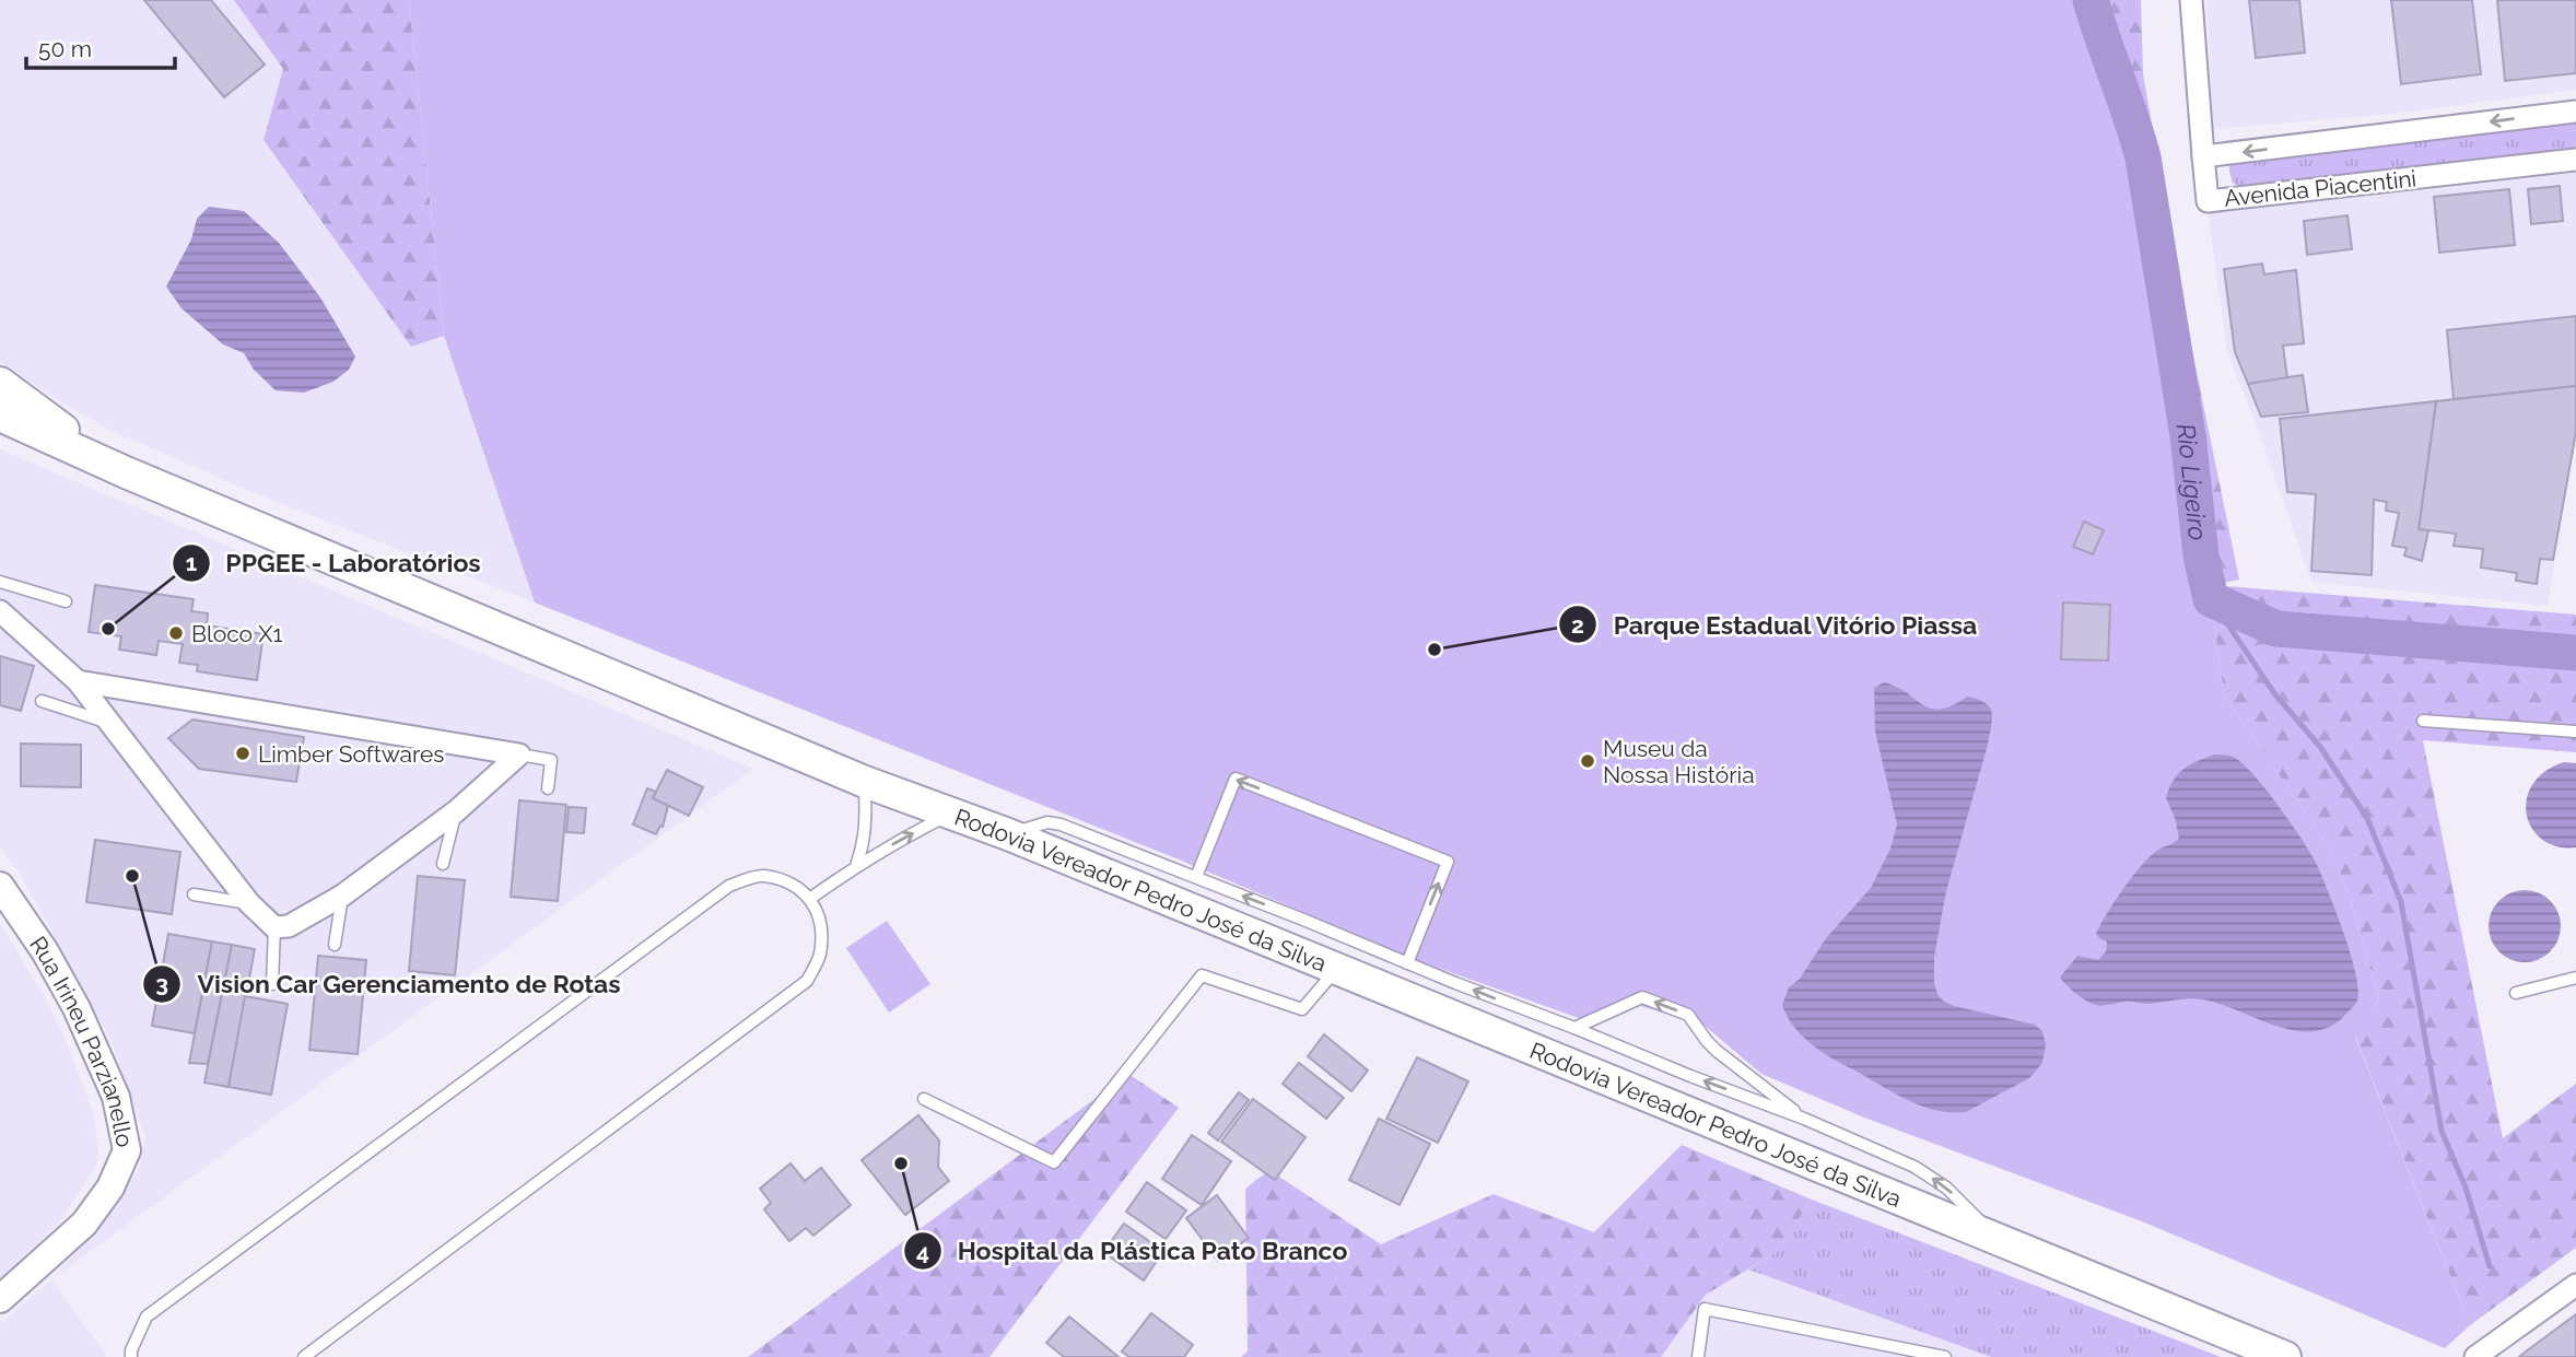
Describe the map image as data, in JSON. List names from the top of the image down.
{
  "streets": {
    "main road": ["Rodovia Vereador Pedro José da Silva"],
    "street": ["Avenida Piacentini", "Rua Irineu Parzianello"]
  },
  "one_way": ["Avenida Piacentini"],
  "water": ["Rio Ligeiro"],
  "places": [
    "PPGEE - Laboratórios",
    "Bloco X1",
    "Parque Estadual Vitório Piassa",
    "Limber Softwares",
    "Museu da Nossa História",
    "Vision Car Gerenciamento de Rotas",
    "Hospital da Plástica Pato Branco"
  ],
  "scale_bar": "50 m"
}
